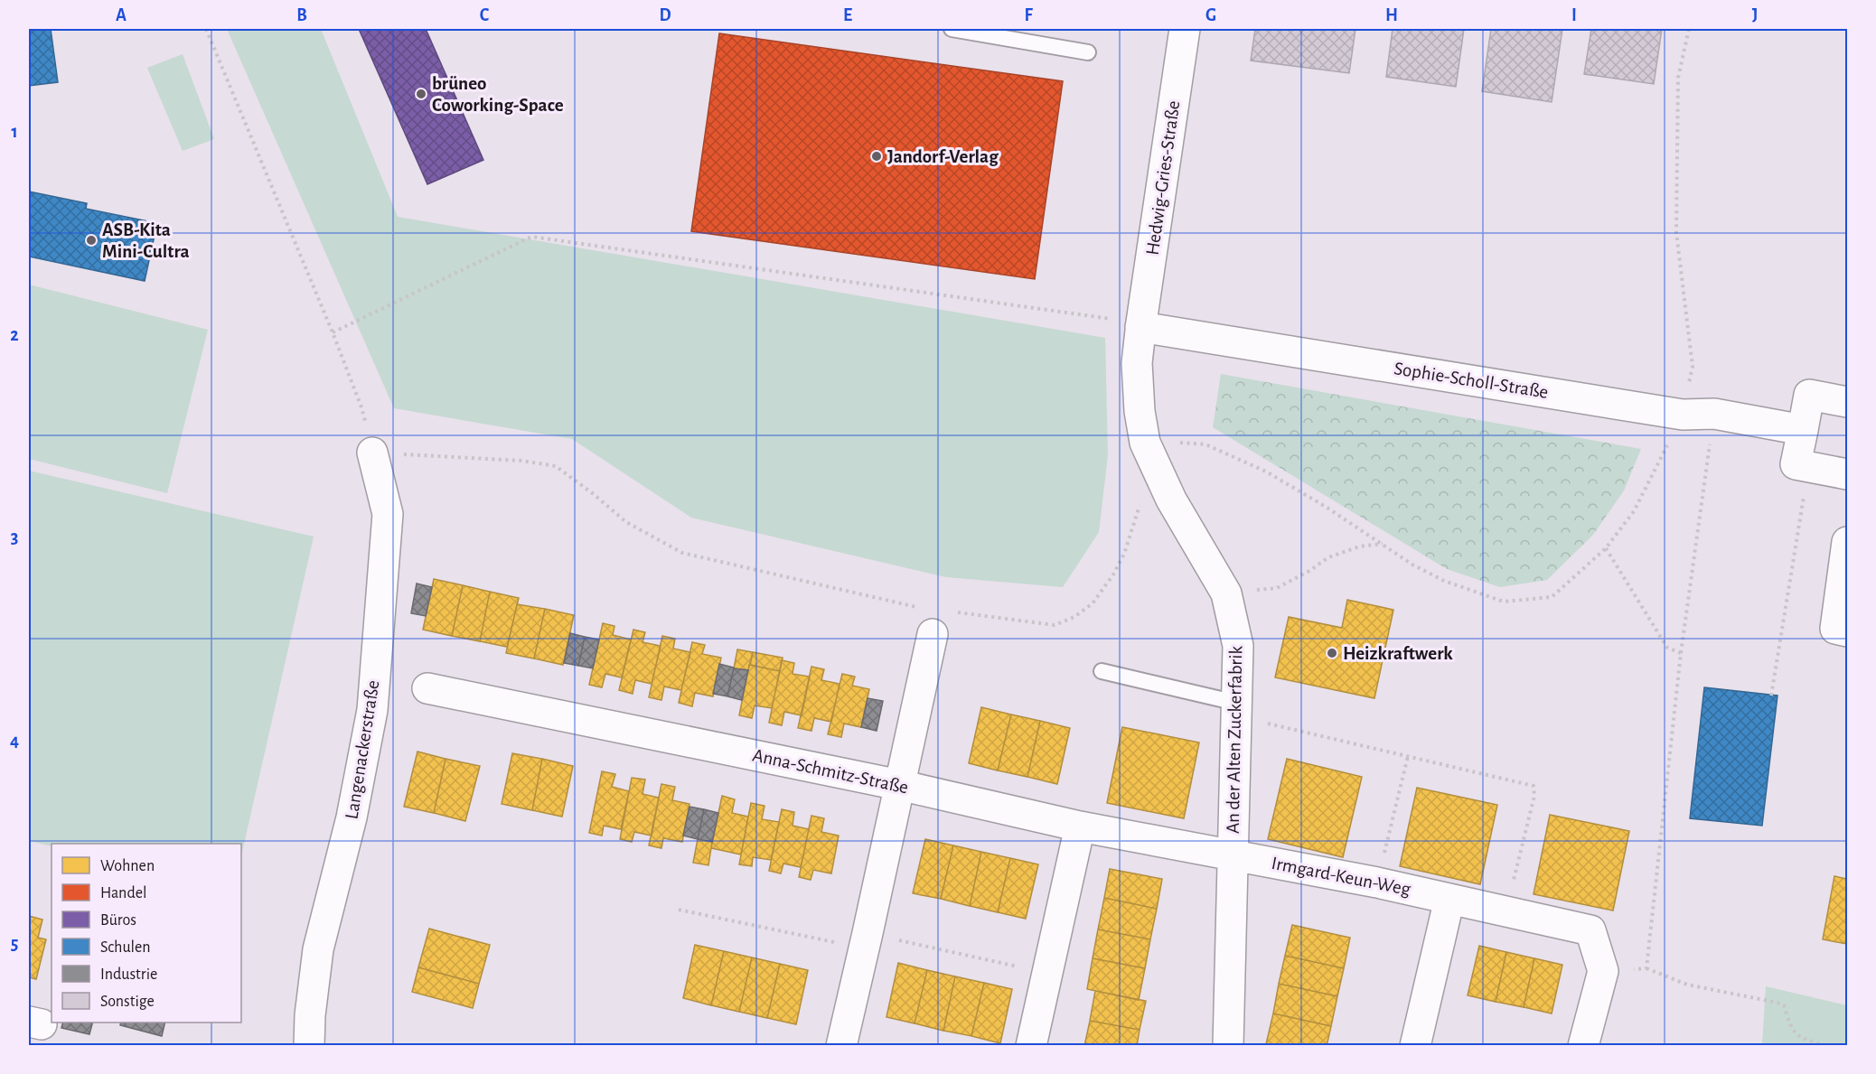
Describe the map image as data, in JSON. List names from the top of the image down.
{
  "streets": {
    "street": [
      "Hedwig-Gries-Straße",
      "Sophie-Scholl-Straße",
      "An der Alten Zuckerfabrik",
      "Langenackerstraße",
      "Anna-Schmitz-Straße",
      "Irmgard-Keun-Weg"
    ]
  },
  "crossings": [
    ["Hedwig-Gries-Straße", "Sophie-Scholl-Straße"],
    ["Hedwig-Gries-Straße", "An der Alten Zuckerfabrik"],
    ["Sophie-Scholl-Straße", "An der Alten Zuckerfabrik"],
    ["An der Alten Zuckerfabrik", "Anna-Schmitz-Straße"],
    ["An der Alten Zuckerfabrik", "Irmgard-Keun-Weg"],
    ["Anna-Schmitz-Straße", "Irmgard-Keun-Weg"]
  ],
  "places": [
    "brüneo Coworking-Space",
    "Jandorf-Verlag",
    "ASB-Kita Mini-Cultra",
    "Heizkraftwerk"
  ],
  "legend": [
    "Wohnen",
    "Handel",
    "Büros",
    "Schulen",
    "Industrie",
    "Sonstige"
  ],
  "grid": {
    "columns": [
      "A",
      "B",
      "C",
      "D",
      "E",
      "F",
      "G",
      "H",
      "I",
      "J"
    ],
    "rows": [
      "1",
      "2",
      "3",
      "4",
      "5"
    ]
  }
}
